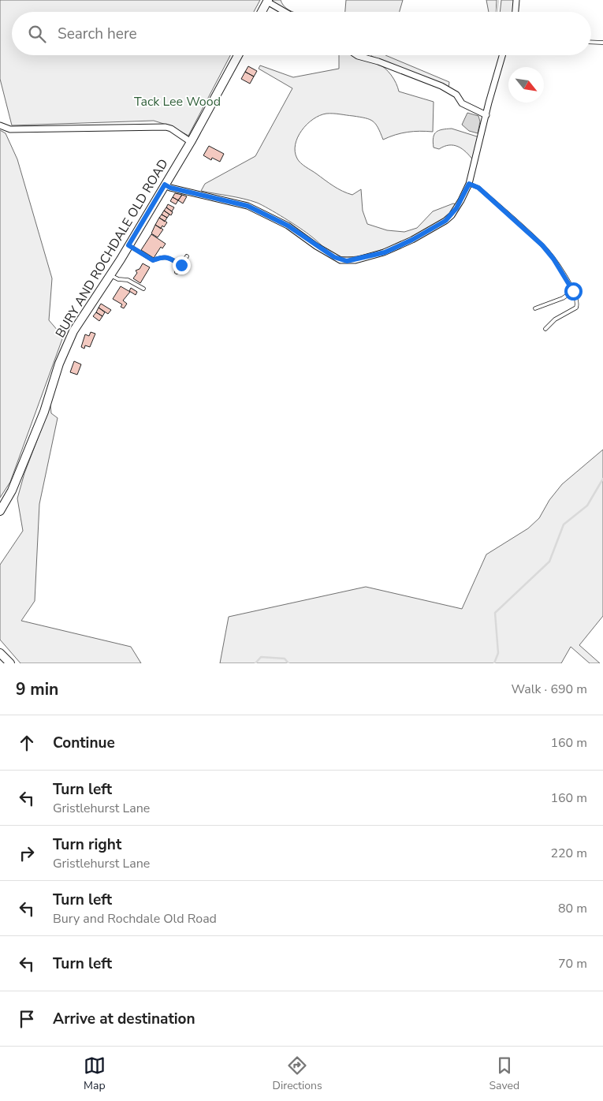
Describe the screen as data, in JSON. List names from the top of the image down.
{
  "streets": {
    "main road": ["BURY AND ROCHDALE OLD ROAD"]
  },
  "parks": ["Tack Lee Wood"],
  "north": "bottom right",
  "page": {
    "search": "Search here",
    "heading": ["9 min", "Walk · 690 m"],
    "list": [
      ["Continue", "160 m"],
      ["Turn left", "Gristlehurst Lane", "160 m"],
      ["Turn right", "Gristlehurst Lane", "220 m"],
      ["Turn left", "Bury and Rochdale Old Road", "80 m"],
      ["Turn left", "70 m"],
      "Arrive at destination"
    ],
    "nav": ["Map", "Directions", "Saved"]
  }
}
